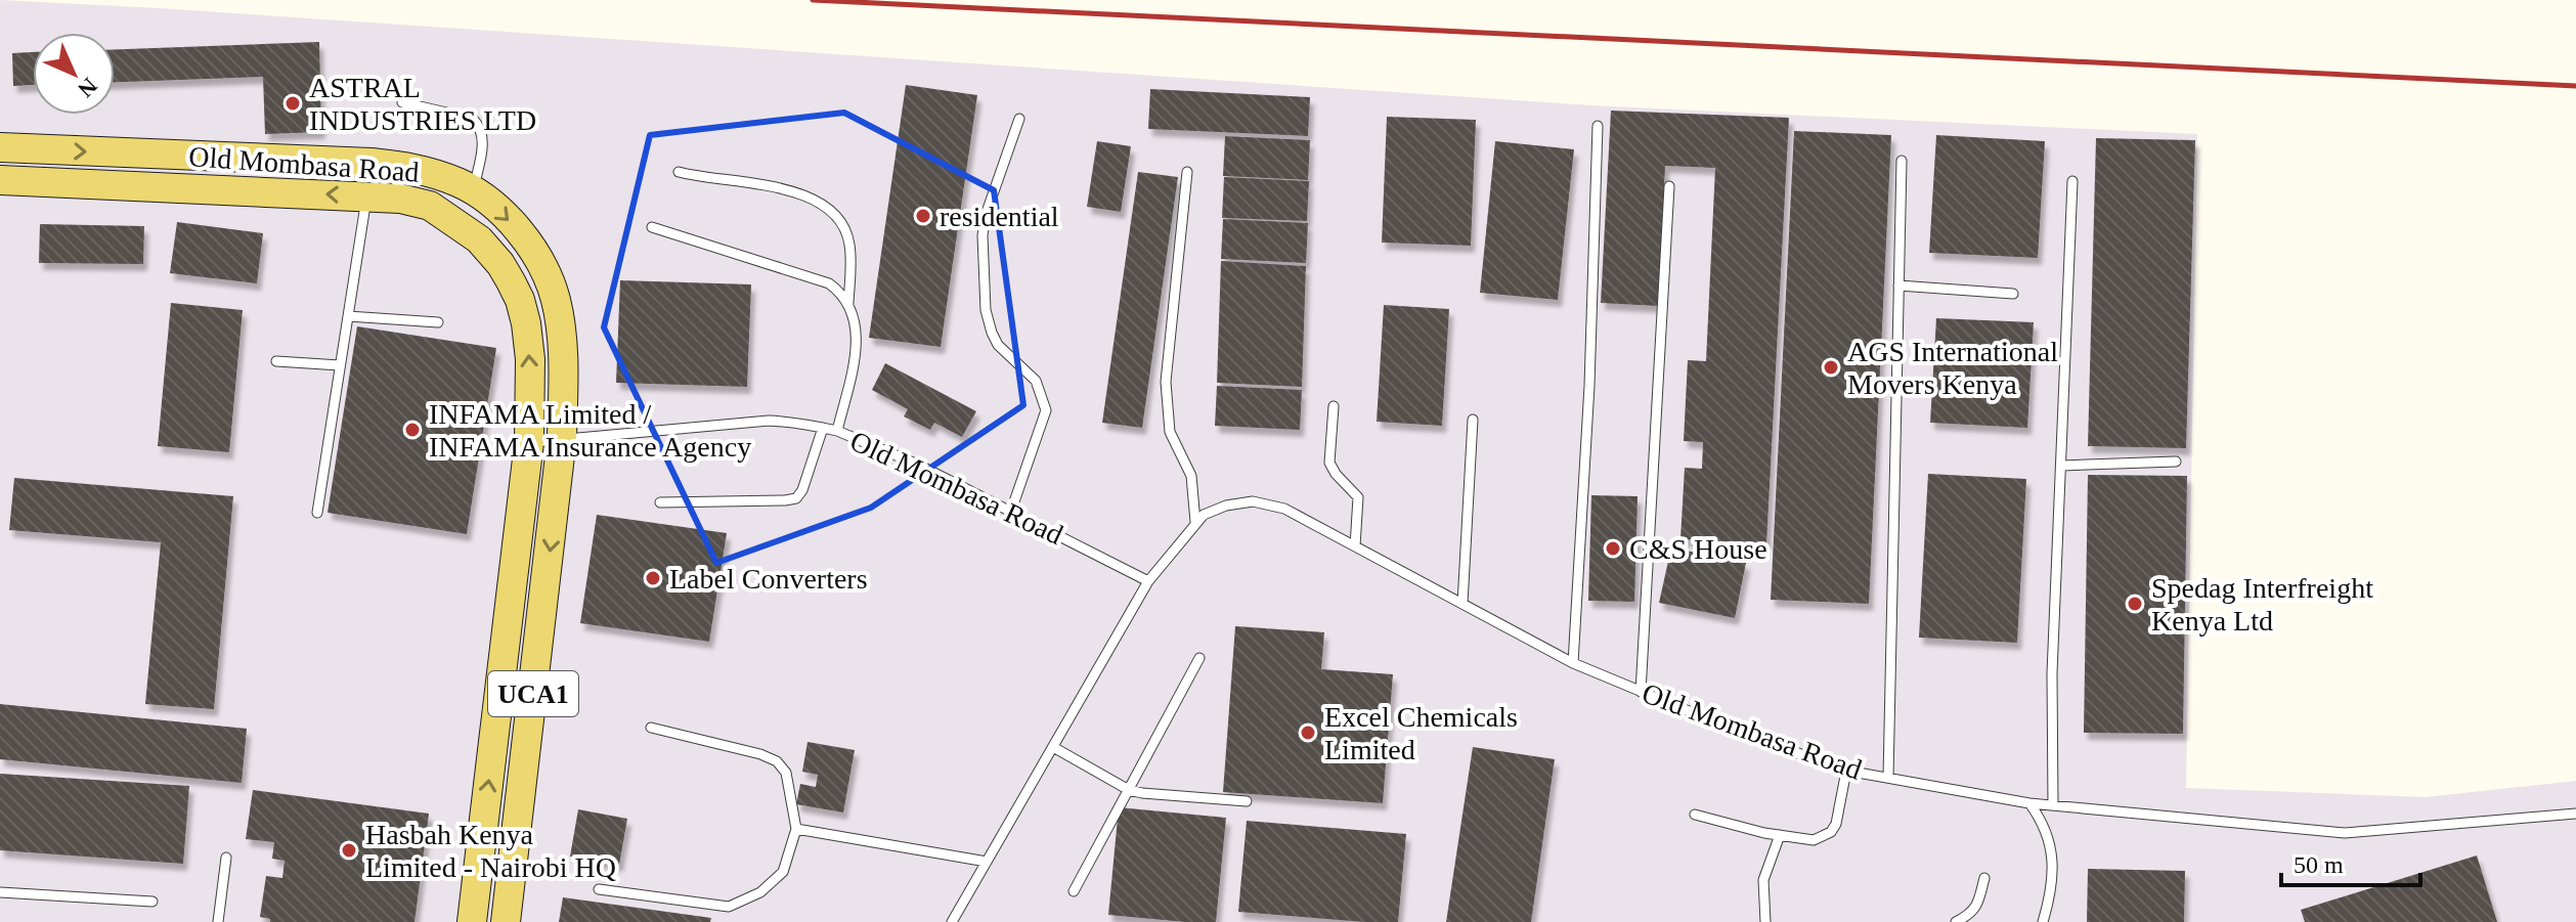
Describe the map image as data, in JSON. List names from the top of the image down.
{
  "streets": {
    "main road": ["Old Mombasa Road", "UCA1"]
  },
  "crossings": [
    ["Old Mombasa Road", "UCA1"]
  ],
  "places": [
    "ASTRAL INDUSTRIES LTD",
    "residential",
    "AGS International Movers Kenya",
    "INFAMA Limited / INFAMA Insurance Agency",
    "C&S House",
    "Label Converters",
    "Spedag Interfreight Kenya Ltd",
    "Excel Chemicals Limited",
    "Hasbah Kenya Limited - Nairobi HQ"
  ],
  "scale_bar": "50 m",
  "north": "bottom right"
}
